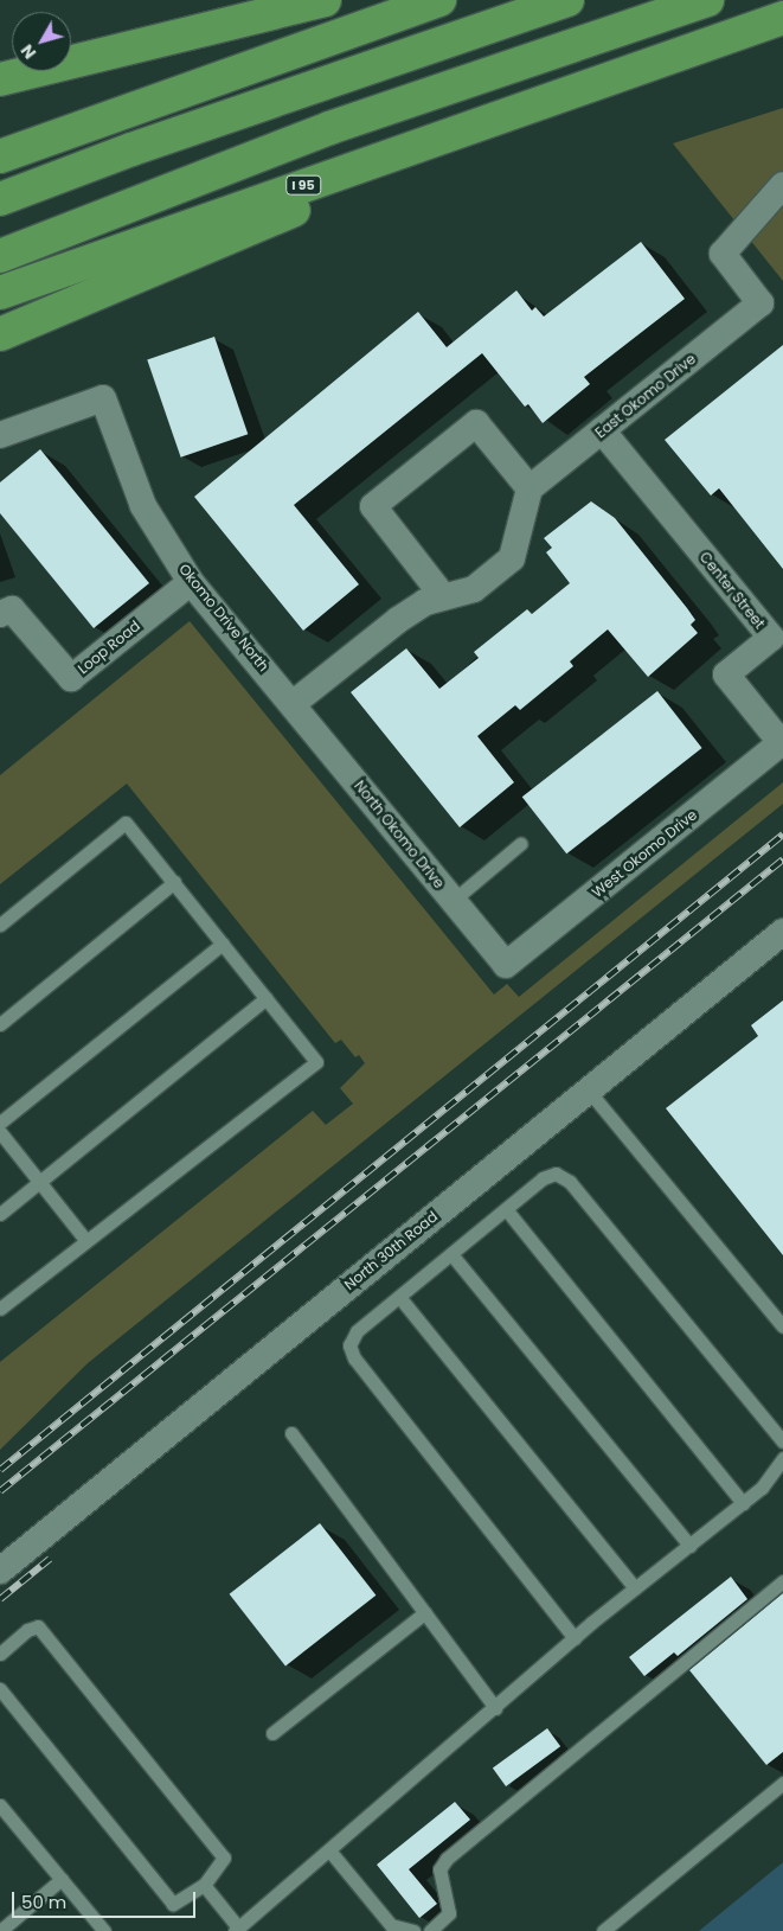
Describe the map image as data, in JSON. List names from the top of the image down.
{
  "streets": {
    "highway": ["I 95"],
    "street": [
      "East Okomo Drive",
      "Center Street",
      "Okomo Drive North",
      "Loop Road",
      "North Okomo Drive",
      "West Okomo Drive",
      "North 30th Road"
    ]
  },
  "crossings": [
    ["East Okomo Drive", "Center Street"],
    ["Center Street", "West Okomo Drive"],
    ["Okomo Drive North", "Loop Road"],
    ["Okomo Drive North", "North Okomo Drive"],
    ["North Okomo Drive", "West Okomo Drive"]
  ],
  "scale_bar": "50 m",
  "north": "bottom left"
}
